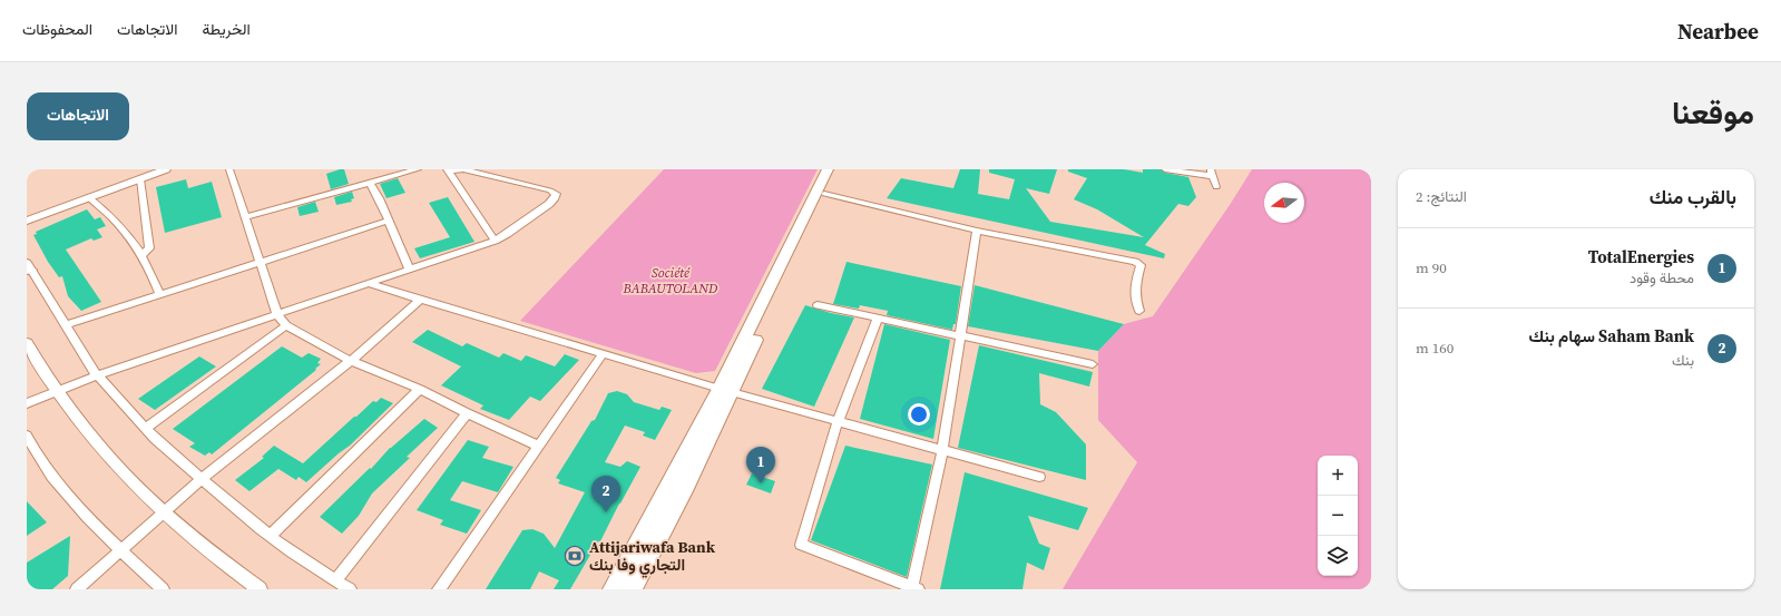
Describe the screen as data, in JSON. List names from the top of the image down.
{
  "parks": ["Société BABAUTOLAND"],
  "places": {
    "bank": ["Attijariwafa Bank التجاري وفا بنك"]
  },
  "north": "left",
  "page": {
    "header": "Nearbee",
    "nav": ["الخريطة", "الاتجاهات", "المحفوظات"],
    "title": "موقعنا",
    "buttons": "الاتجاهات",
    "heading": ["بالقرب منك", "النتائج: 2"],
    "list": [
      {
        "mark": "1",
        "name": "TotalEnergies",
        "note": "محطة وقود",
        "value": "90 m"
      },
      {
        "mark": "2",
        "name": "Saham Bank سهام بنك",
        "note": "بنك",
        "value": "160 m"
      }
    ],
    "pins": ["1", "2"],
    "map_buttons": ["+", "−"]
  }
}
